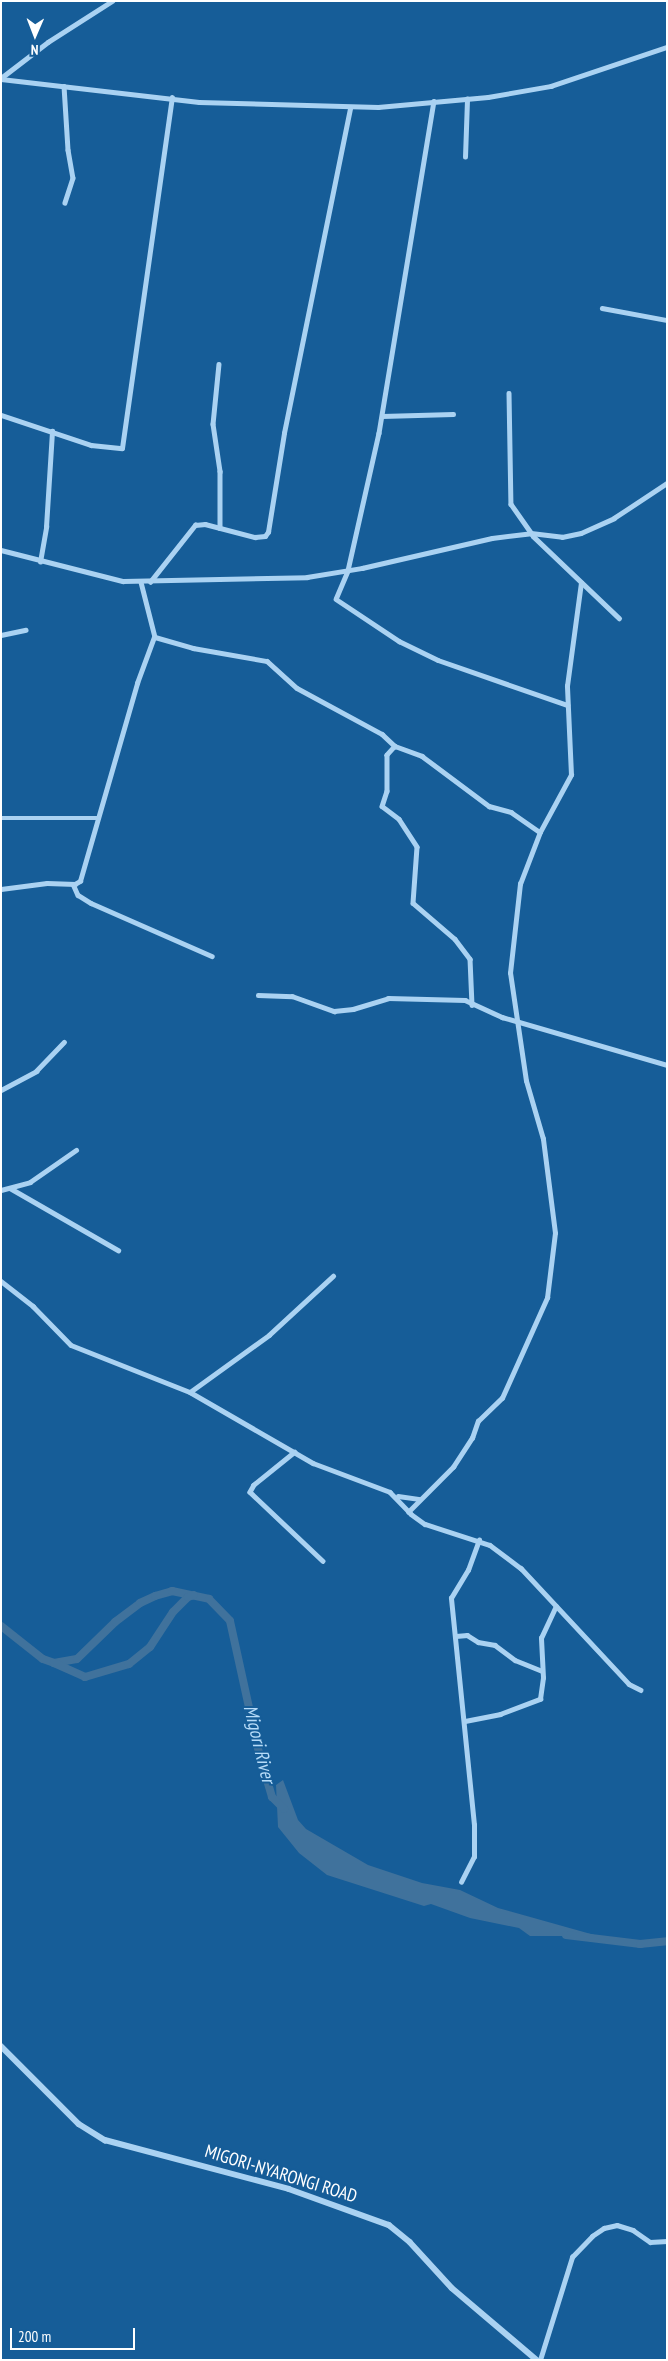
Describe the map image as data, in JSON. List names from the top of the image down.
{
  "streets": {
    "street": ["MIGORI-NYARONGI ROAD"]
  },
  "water": ["Migori River"],
  "scale_bar": "200 m",
  "north": "bottom"
}
